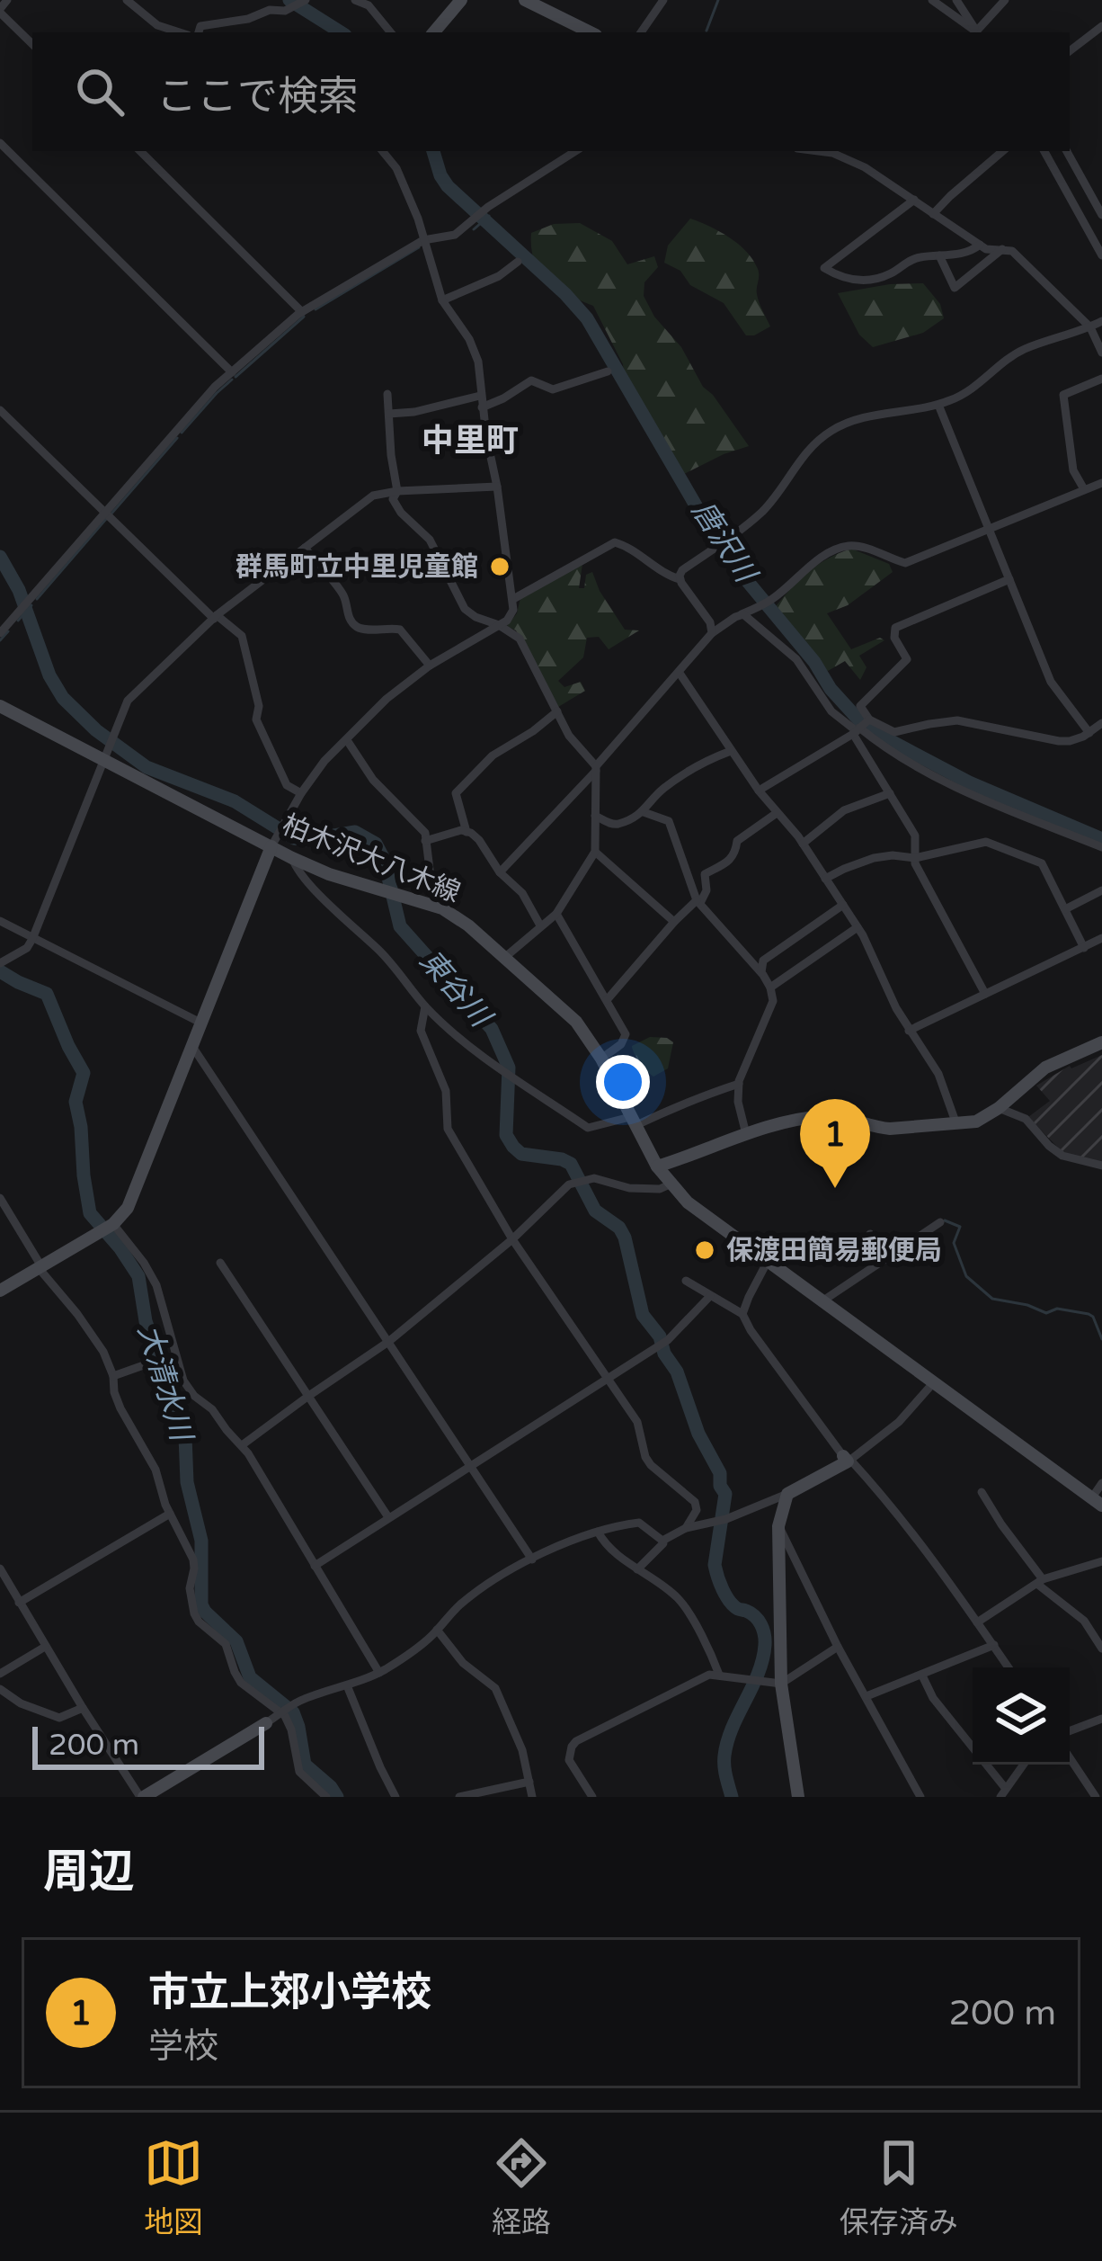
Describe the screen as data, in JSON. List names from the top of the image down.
{
  "streets": {
    "street": ["柏木沢大八木線"]
  },
  "districts": ["中里町"],
  "water": ["唐沢川", "東谷川", "大清水川"],
  "places": ["群馬町立中里児童館", "保渡田簡易郵便局"],
  "scale_bar": "200 m",
  "page": {
    "search": "ここで検索",
    "pins": "1",
    "scale": "200 m",
    "heading": "周辺",
    "list": [
      {
        "mark": "1",
        "name": "市立上郊小学校",
        "note": "学校",
        "value": "200 m"
      }
    ],
    "nav": ["地図", "経路", "保存済み"]
  }
}
